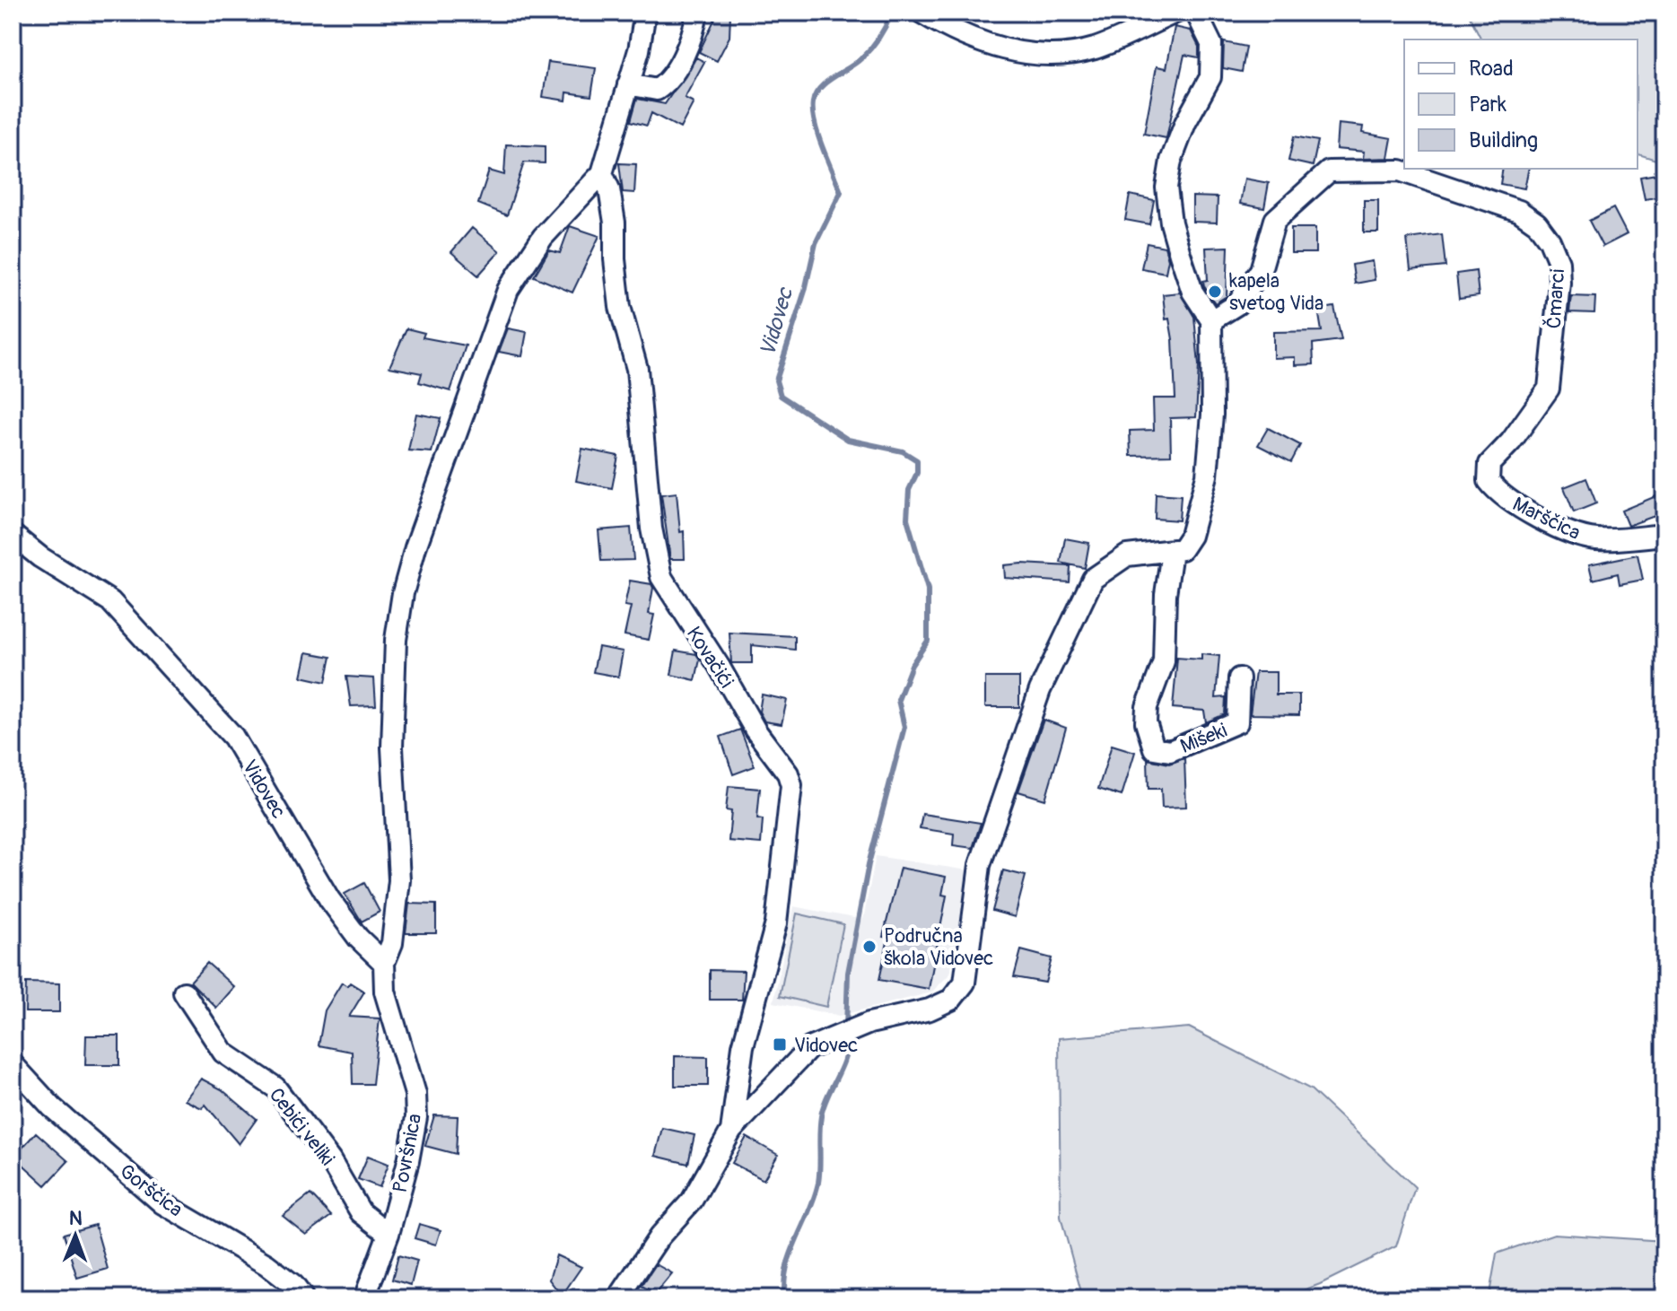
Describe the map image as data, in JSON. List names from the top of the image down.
{
  "streets": {
    "street": [
      "Čmarci",
      "Marščica",
      "Kovačići",
      "Mišeki",
      "Vidovec",
      "Cebići veliki",
      "Površnica",
      "Gorščica"
    ]
  },
  "crossings": [
    ["Čmarci", "Marščica"],
    ["Vidovec", "Površnica"],
    ["Cebići veliki", "Površnica"]
  ],
  "water": ["Vidovec"],
  "places": {
    "other": ["kapela svetog Vida", "Područna škola Vidovec"],
    "transit": ["Vidovec"]
  },
  "legend": ["Road", "Park", "Building"],
  "north": "top"
}
